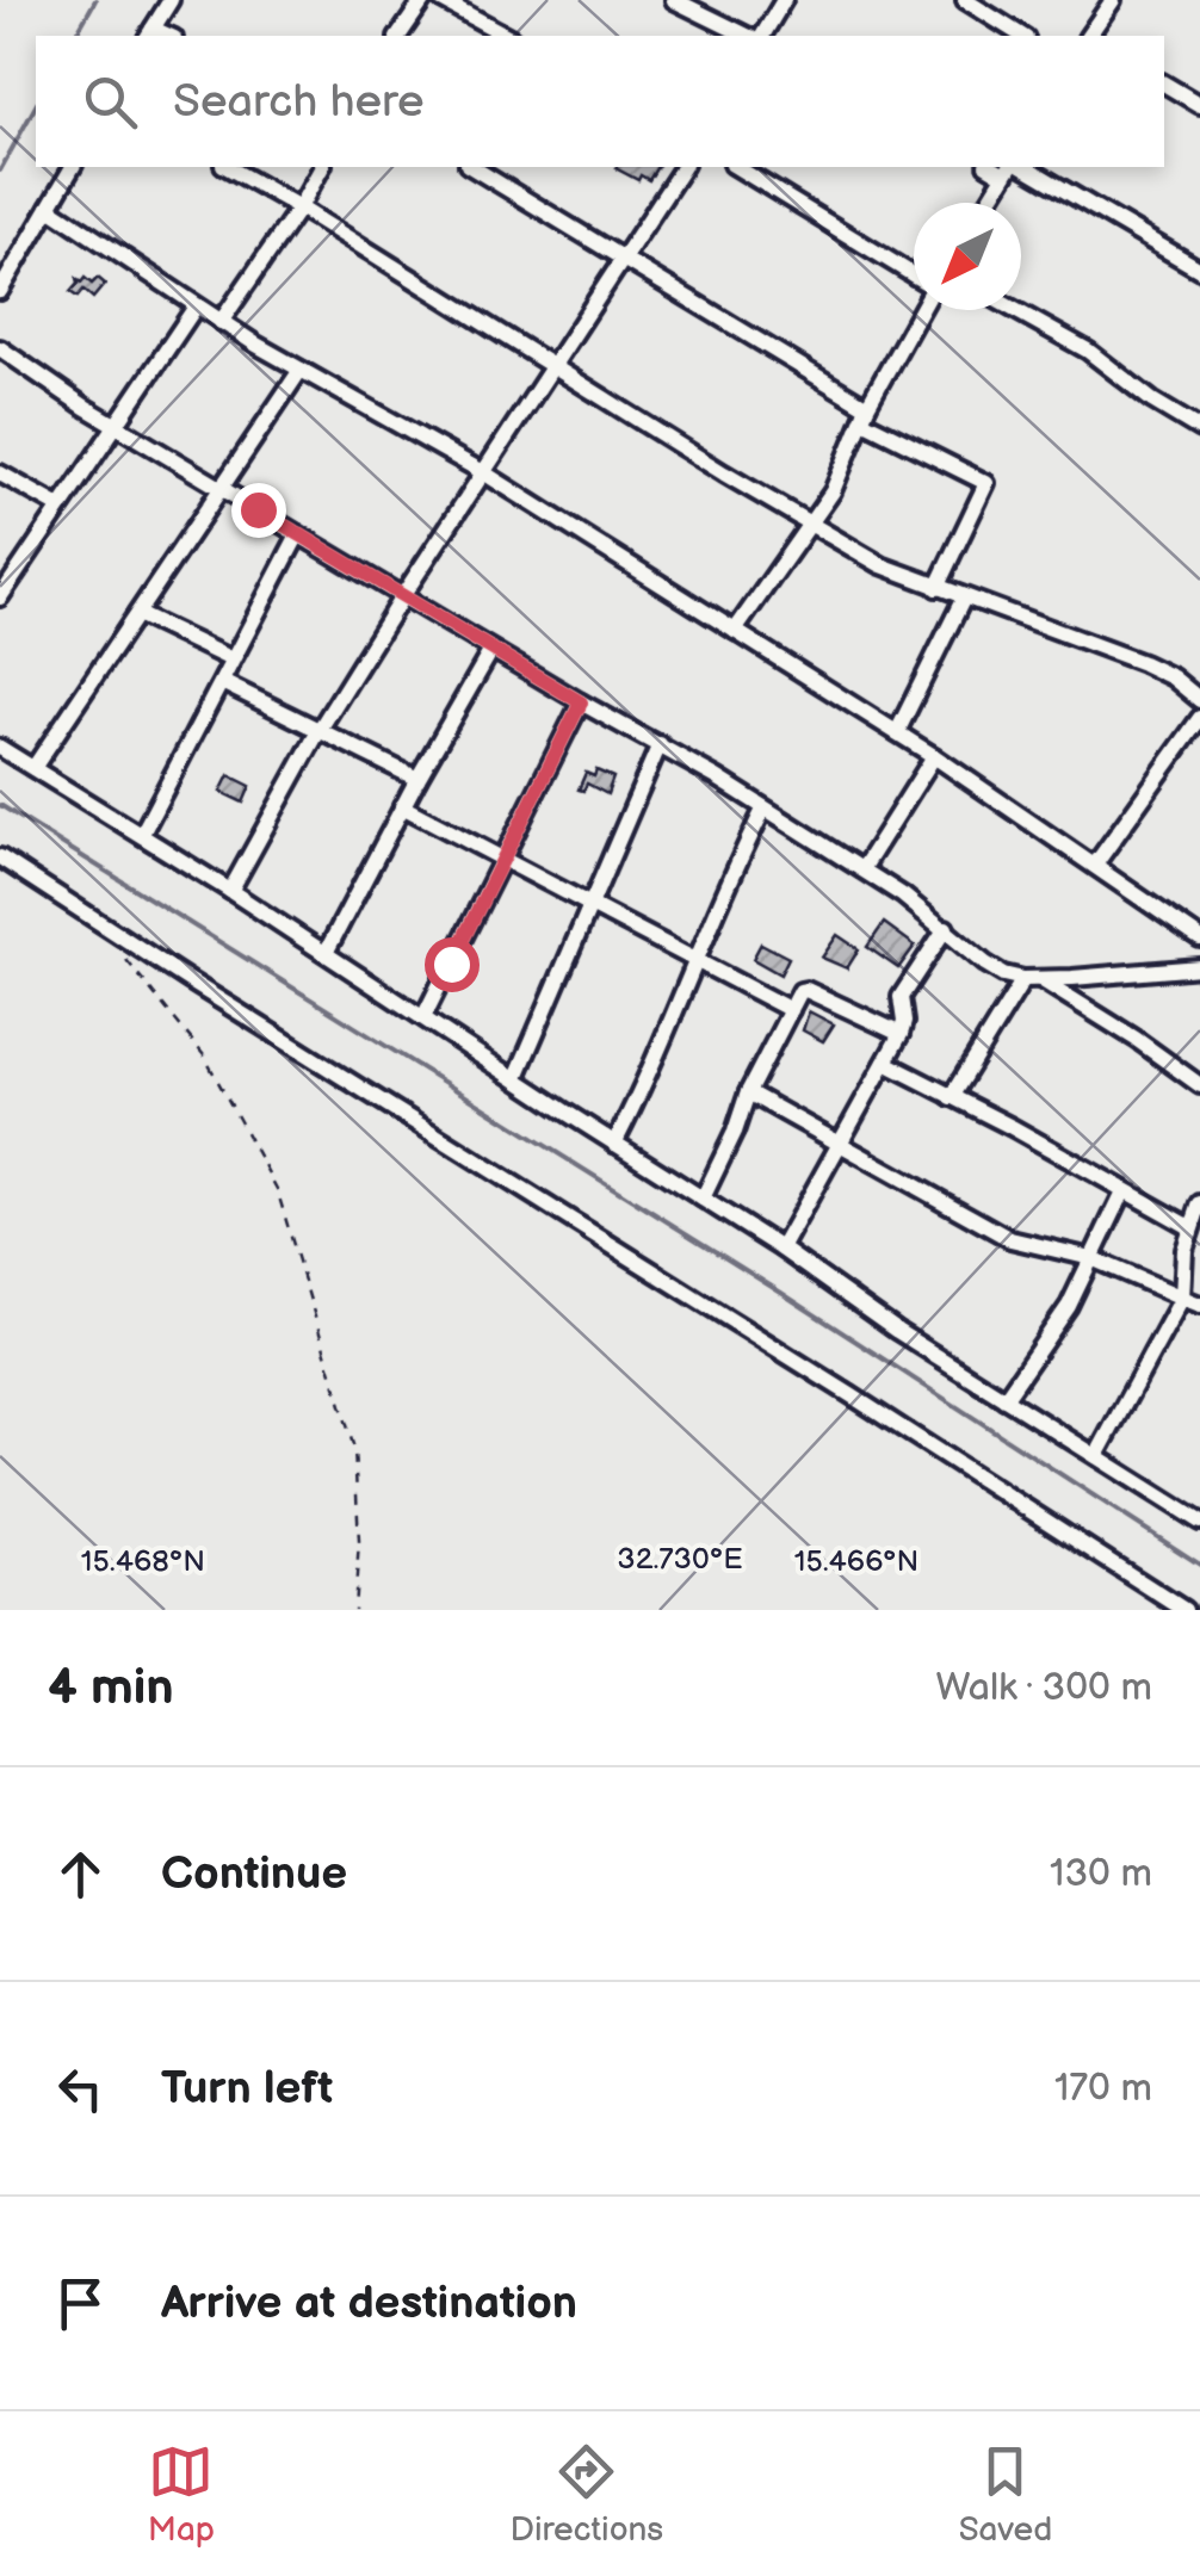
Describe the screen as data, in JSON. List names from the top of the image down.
{
  "north": "bottom left",
  "page": {
    "search": "Search here",
    "heading": ["4 min", "Walk · 300 m"],
    "list": [
      ["Continue", "130 m"],
      ["Turn left", "170 m"],
      "Arrive at destination"
    ],
    "nav": ["Map", "Directions", "Saved"]
  },
  "coordinates": ["32.730°E", "15.468°N", "15.466°N"]
}
